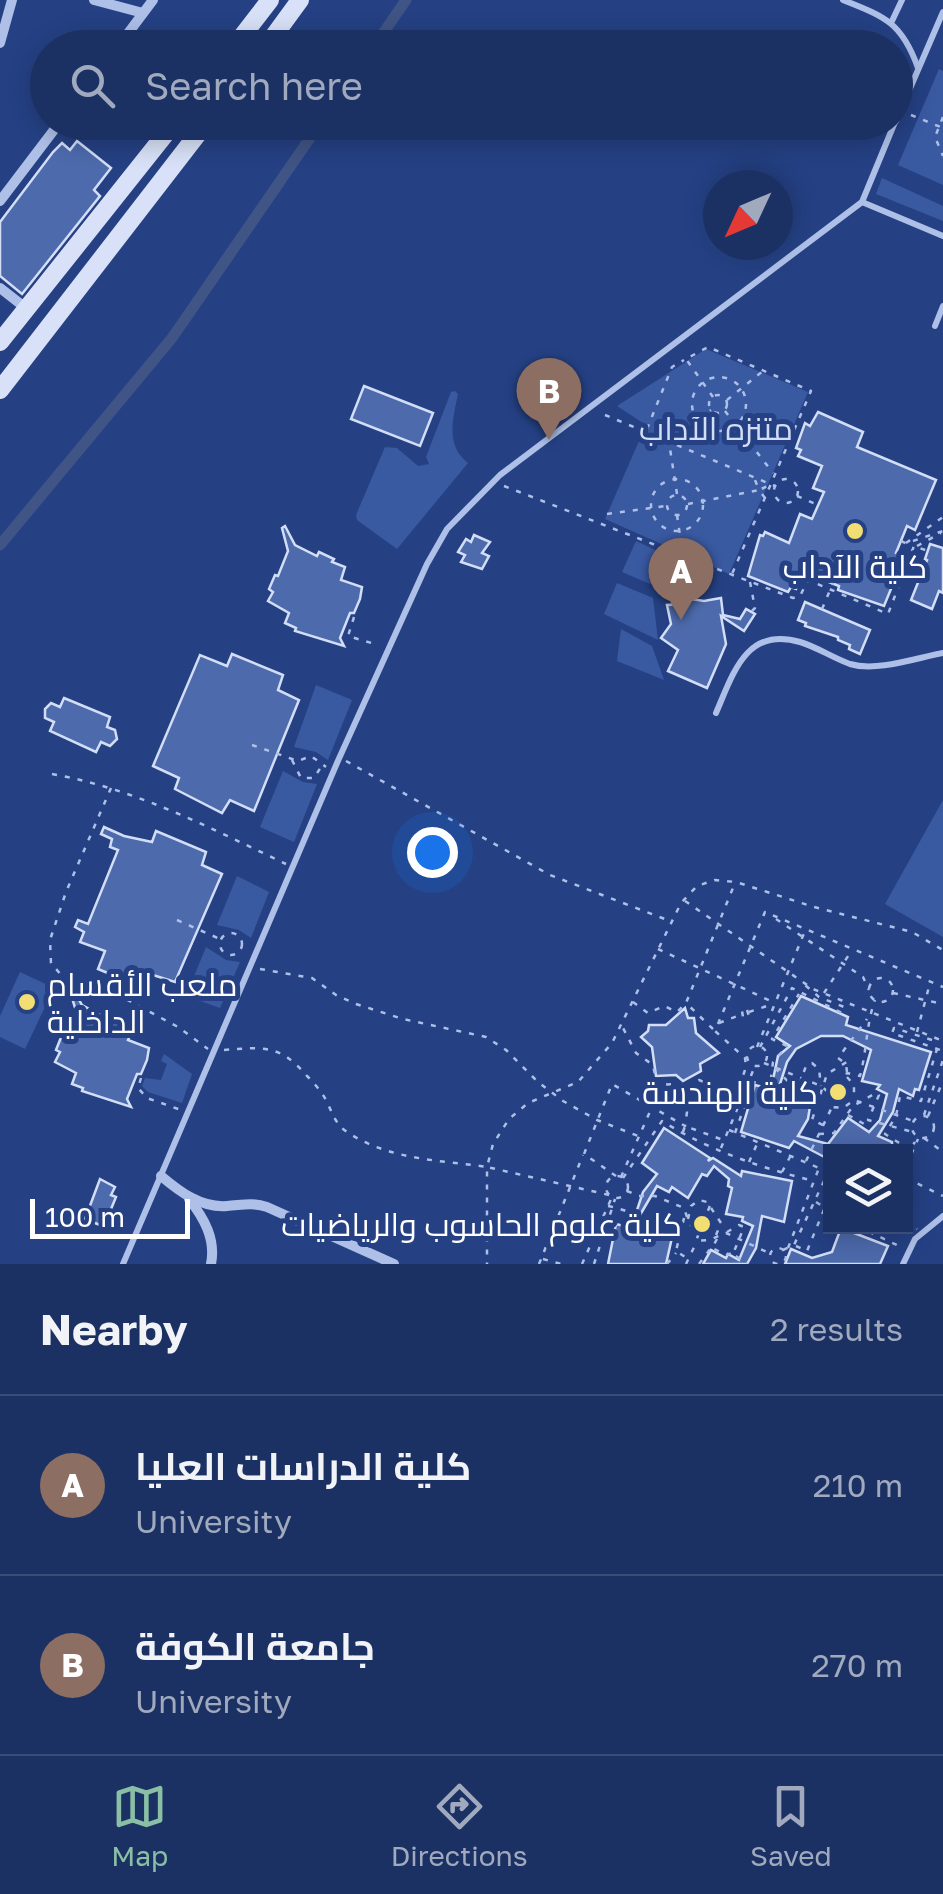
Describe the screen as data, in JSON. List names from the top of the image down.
{
  "parks": ["متنزه الآداب"],
  "places": [
    "كلية الآداب",
    "ملعب الأقسام الداخلية",
    "كلية الهندسة",
    "كلية علوم الحاسوب والرياضيات"
  ],
  "scale_bar": "100 m",
  "north": "bottom left",
  "page": {
    "search": "Search here",
    "pins": ["B", "A"],
    "scale": "100 m",
    "heading": ["Nearby", "2 results"],
    "list": [
      {
        "mark": "A",
        "name": "كلية الدراسات العليا",
        "note": "University",
        "value": "210 m"
      },
      {
        "mark": "B",
        "name": "جامعة الكوفة",
        "note": "University",
        "value": "270 m"
      }
    ],
    "nav": ["Map", "Directions", "Saved"]
  }
}
